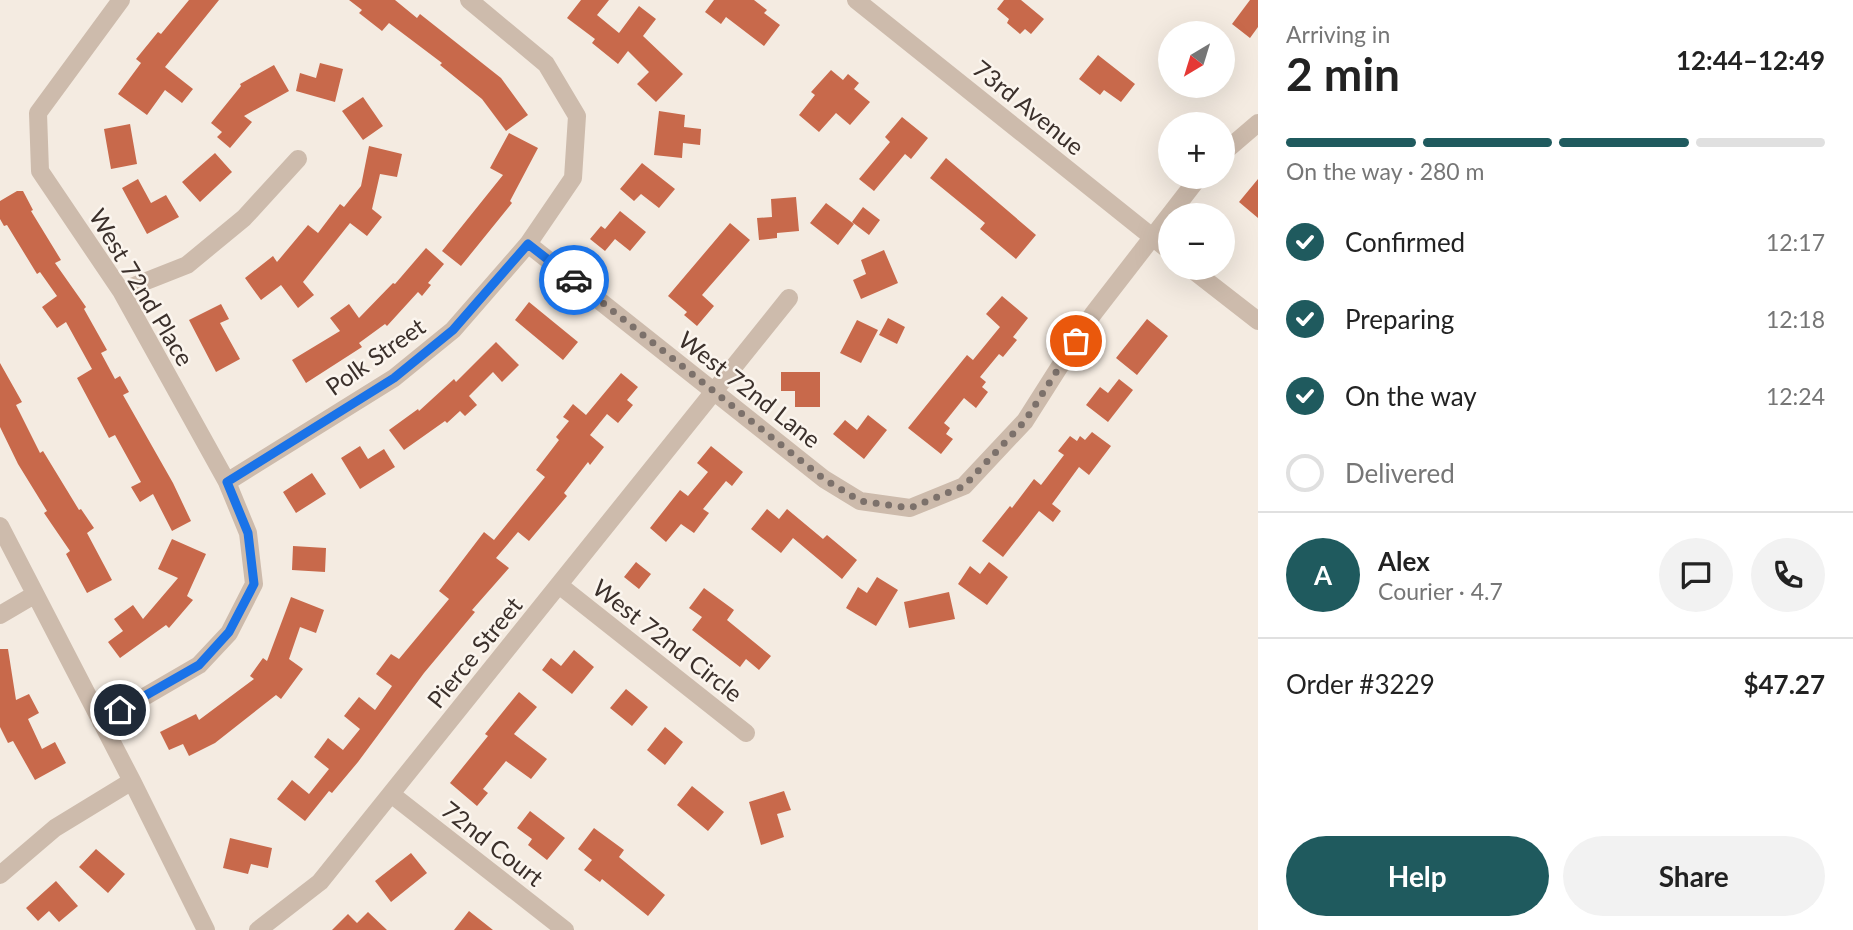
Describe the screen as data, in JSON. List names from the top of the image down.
{
  "streets": {
    "street": [
      "73rd Avenue",
      "West 72nd Place",
      "Polk Street",
      "West 72nd Lane",
      "West 72nd Circle",
      "Pierce Street",
      "72nd Court"
    ]
  },
  "crossings": [
    ["73rd Avenue", "West 72nd Lane"],
    ["West 72nd Place", "Polk Street"],
    ["Polk Street", "West 72nd Lane"],
    ["West 72nd Lane", "Pierce Street"],
    ["West 72nd Circle", "Pierce Street"],
    ["Pierce Street", "72nd Court"]
  ],
  "north": "bottom left",
  "page": {
    "heading": ["2 min", "Arriving in", "12:44–12:49"],
    "panel": [
      "Alex",
      "Courier · 4.7",
      "Order #3229",
      "$47.27"
    ],
    "map_buttons": ["+", "−"],
    "bar": "On the way · 280 m",
    "list": [
      ["Confirmed", "12:17"],
      ["Preparing", "12:18"],
      ["On the way", "12:24"],
      "Delivered"
    ],
    "round": "A",
    "buttons": ["Help", "Share"]
  }
}
